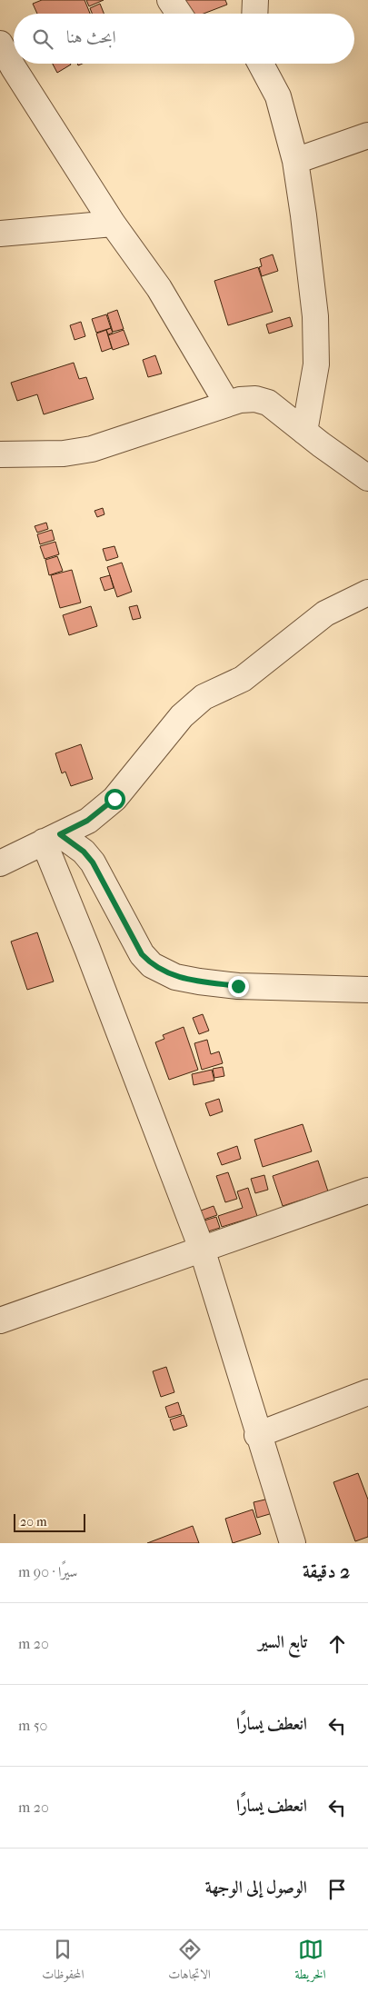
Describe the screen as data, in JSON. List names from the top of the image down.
{
  "scale_bar": "20 m",
  "page": {
    "search": "ابحث هنا",
    "scale": "20 m",
    "heading": ["2 دقيقة", "سيرًا · 90 m"],
    "list": [
      ["تابع السير", "20 m"],
      ["انعطف يسارًا", "50 m"],
      ["انعطف يسارًا", "20 m"],
      "الوصول إلى الوجهة"
    ],
    "nav": ["الخريطة", "الاتجاهات", "المحفوظات"]
  }
}
